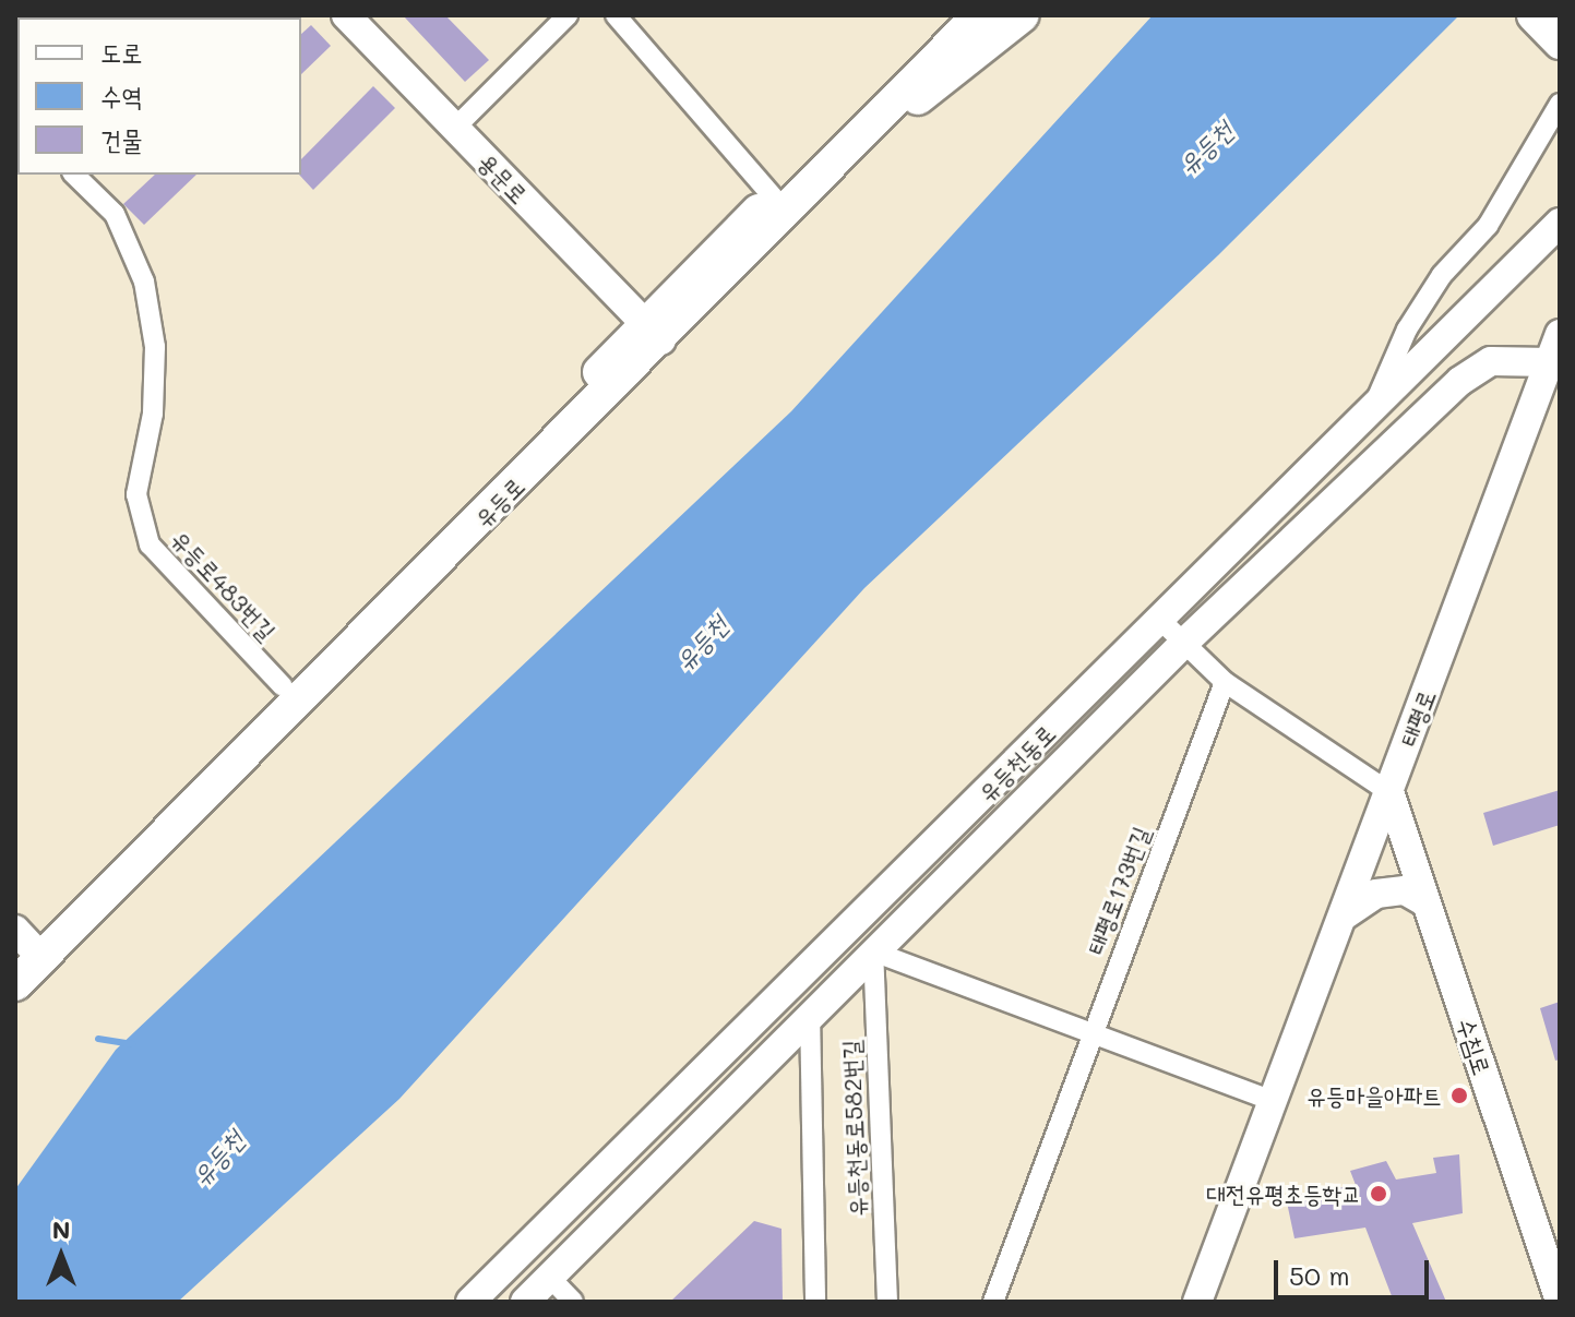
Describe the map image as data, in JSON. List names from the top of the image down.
{
  "streets": {
    "main road": [
      "용문로",
      "유등로",
      "태평로",
      "유등천동로",
      "수침로"
    ],
    "street": ["유등로483번길", "태평로173번길", "유등천동로582번길"]
  },
  "crossings": [
    ["용문로", "유등로"],
    ["유등로", "유등로483번길"],
    ["태평로", "유등천동로"],
    ["태평로", "수침로"],
    ["유등천동로", "유등천동로582번길"]
  ],
  "water": ["유등천"],
  "places": ["유등마을아파트", "대전유평초등학교"],
  "legend": ["도로", "수역", "건물"],
  "scale_bar": "50 m",
  "north": "top"
}
